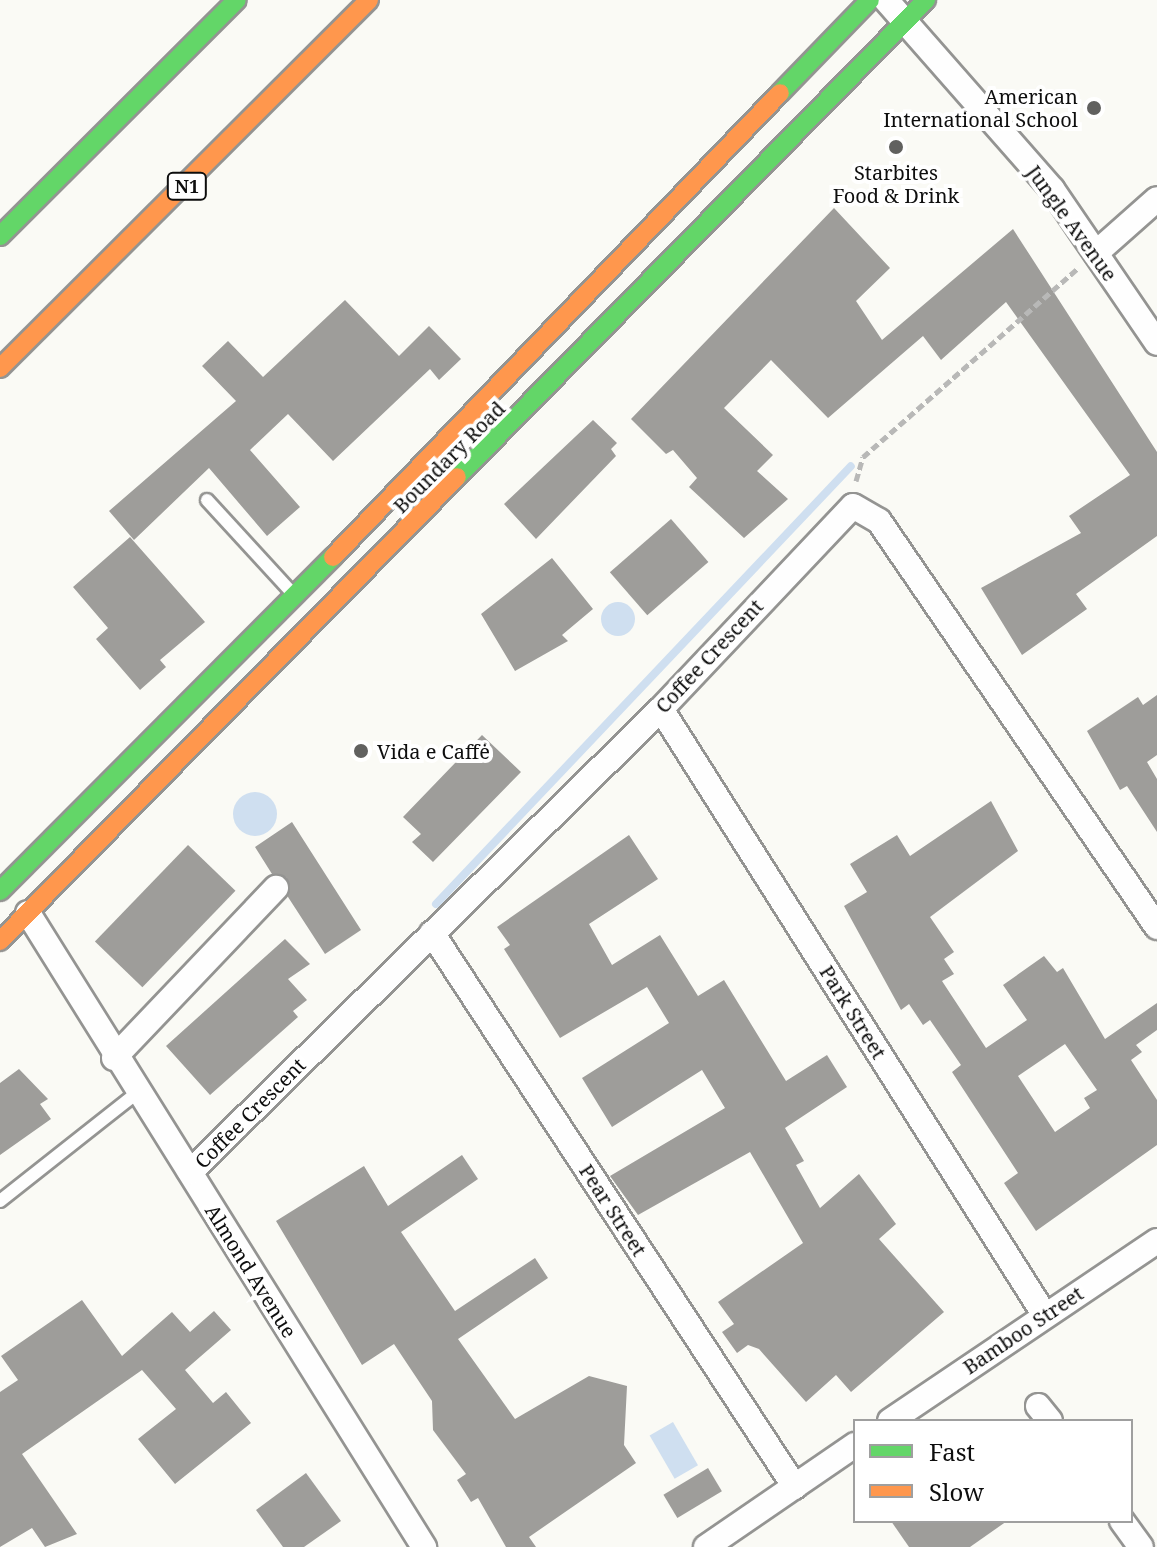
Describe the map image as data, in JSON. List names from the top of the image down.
{
  "streets": {
    "main road": ["N1", "Boundary Road"],
    "street": [
      "Jungle Avenue",
      "Coffee Crescent",
      "Park Street",
      "Pear Street",
      "Almond Avenue",
      "Bamboo Street"
    ]
  },
  "crossings": [
    ["Jungle Avenue", "Boundary Road"],
    ["Boundary Road", "Almond Avenue"],
    ["Coffee Crescent", "Park Street"],
    ["Coffee Crescent", "Pear Street"],
    ["Coffee Crescent", "Almond Avenue"],
    ["Park Street", "Bamboo Street"]
  ],
  "places": ["American International School", "Starbites Food & Drink", "Vida e Caffė"],
  "legend": ["Fast", "Slow"]
}
